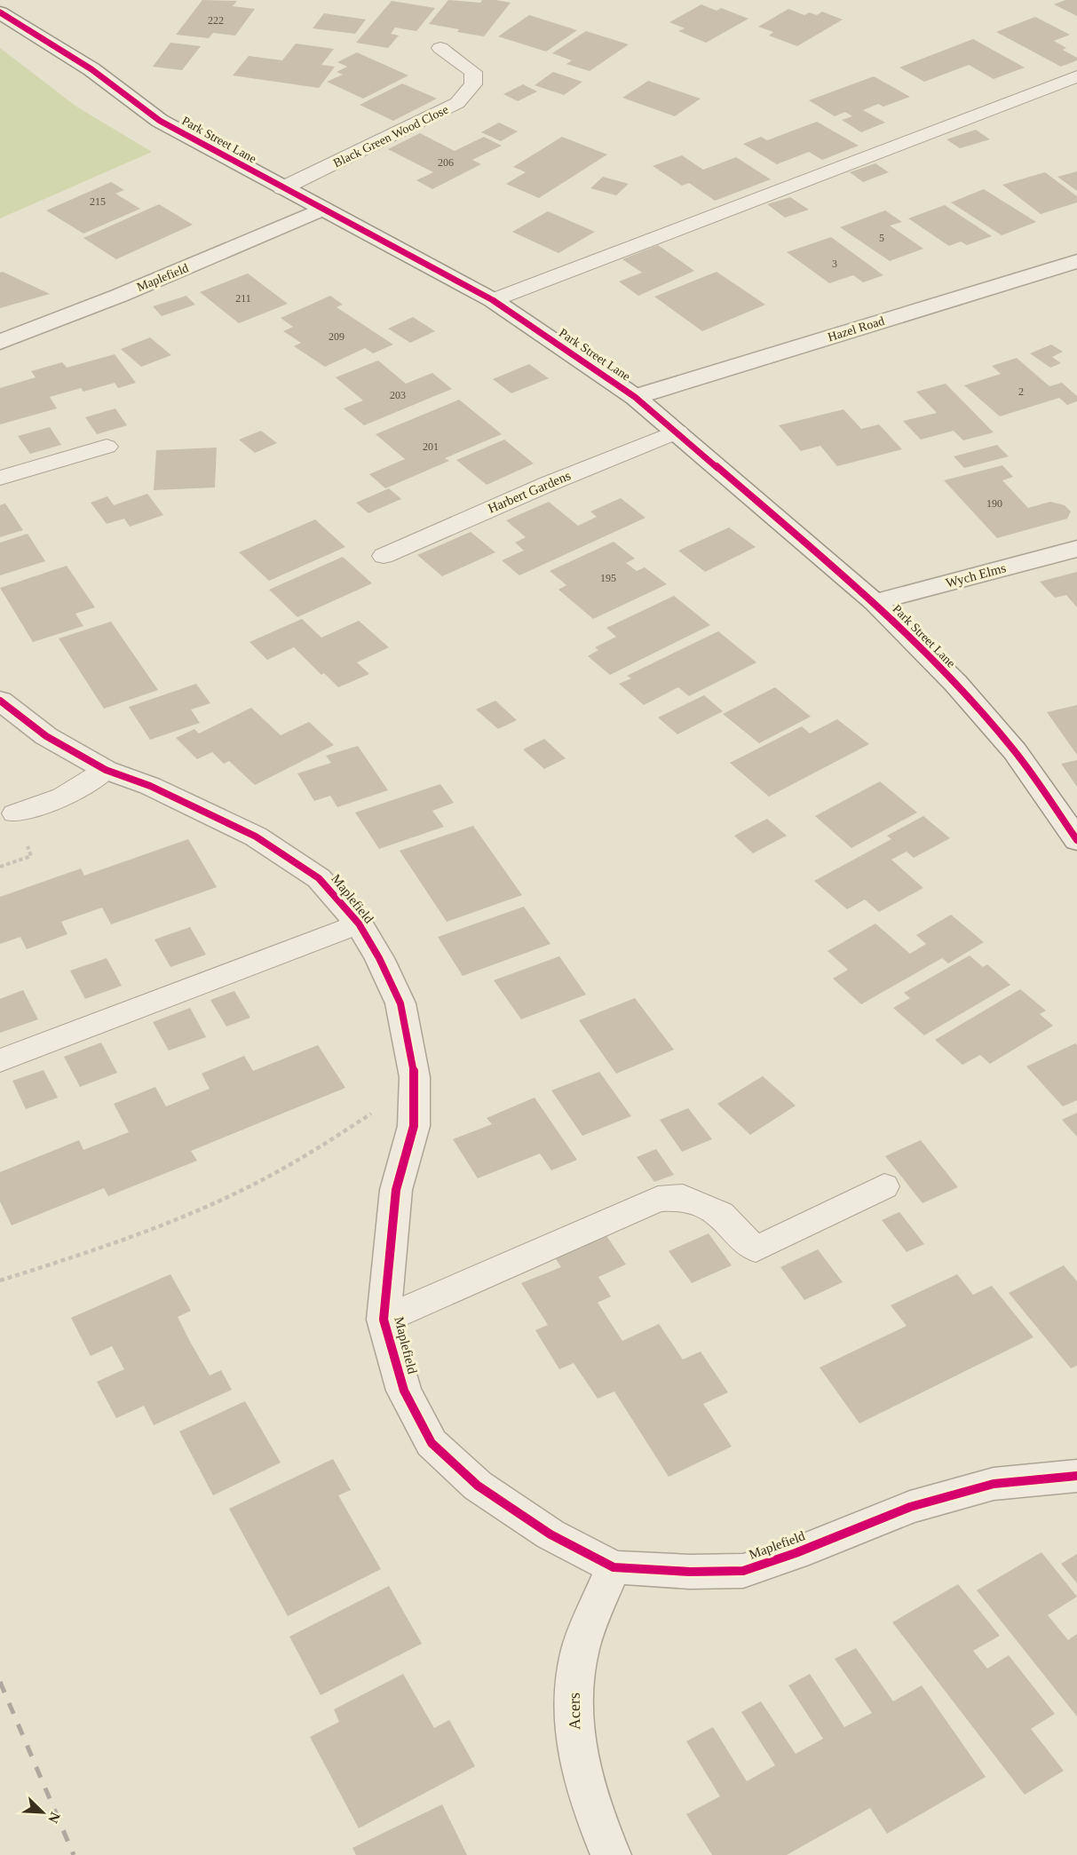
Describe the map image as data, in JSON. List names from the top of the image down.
{
  "streets": {
    "street": [
      "Park Street Lane",
      "Maplefield",
      "Hazel Road",
      "Wych Elms",
      "Acers"
    ],
    "lane": ["Black Green Wood Close", "Harbert Gardens"]
  },
  "crossings": [
    ["Black Green Wood Close", "Park Street Lane"],
    ["Park Street Lane", "Maplefield"],
    ["Park Street Lane", "Hazel Road"],
    ["Park Street Lane", "Harbert Gardens"],
    ["Park Street Lane", "Wych Elms"],
    ["Maplefield", "Acers"]
  ],
  "house_numbers": [
    "222",
    "206",
    "215",
    "5",
    "3",
    "211",
    "209",
    "2",
    "203",
    "201",
    "190",
    "195"
  ],
  "north": "bottom right"
}
